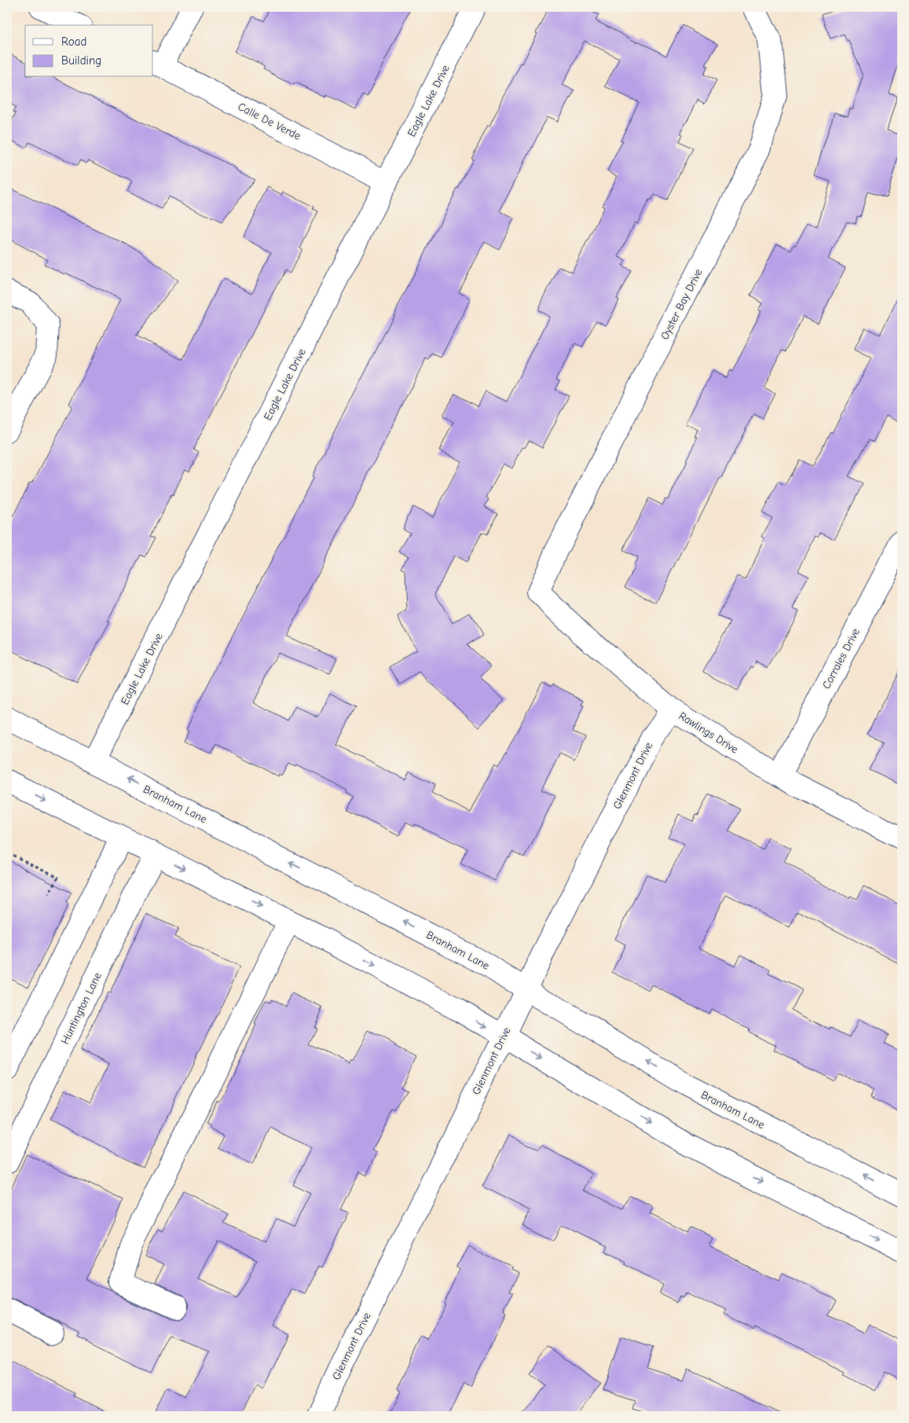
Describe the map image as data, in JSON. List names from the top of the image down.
{
  "streets": {
    "street": [
      "Eagle Lake Drive",
      "Calle De Verde",
      "Oyster Bay Drive",
      "Corrales Drive",
      "Rawlings Drive",
      "Glenmont Drive",
      "Branham Lane",
      "Huntington Lane"
    ]
  },
  "crossings": [
    ["Eagle Lake Drive", "Calle De Verde"],
    ["Eagle Lake Drive", "Branham Lane"],
    ["Oyster Bay Drive", "Rawlings Drive"],
    ["Corrales Drive", "Rawlings Drive"],
    ["Rawlings Drive", "Glenmont Drive"],
    ["Glenmont Drive", "Branham Lane"]
  ],
  "legend": ["Road", "Building"]
}
